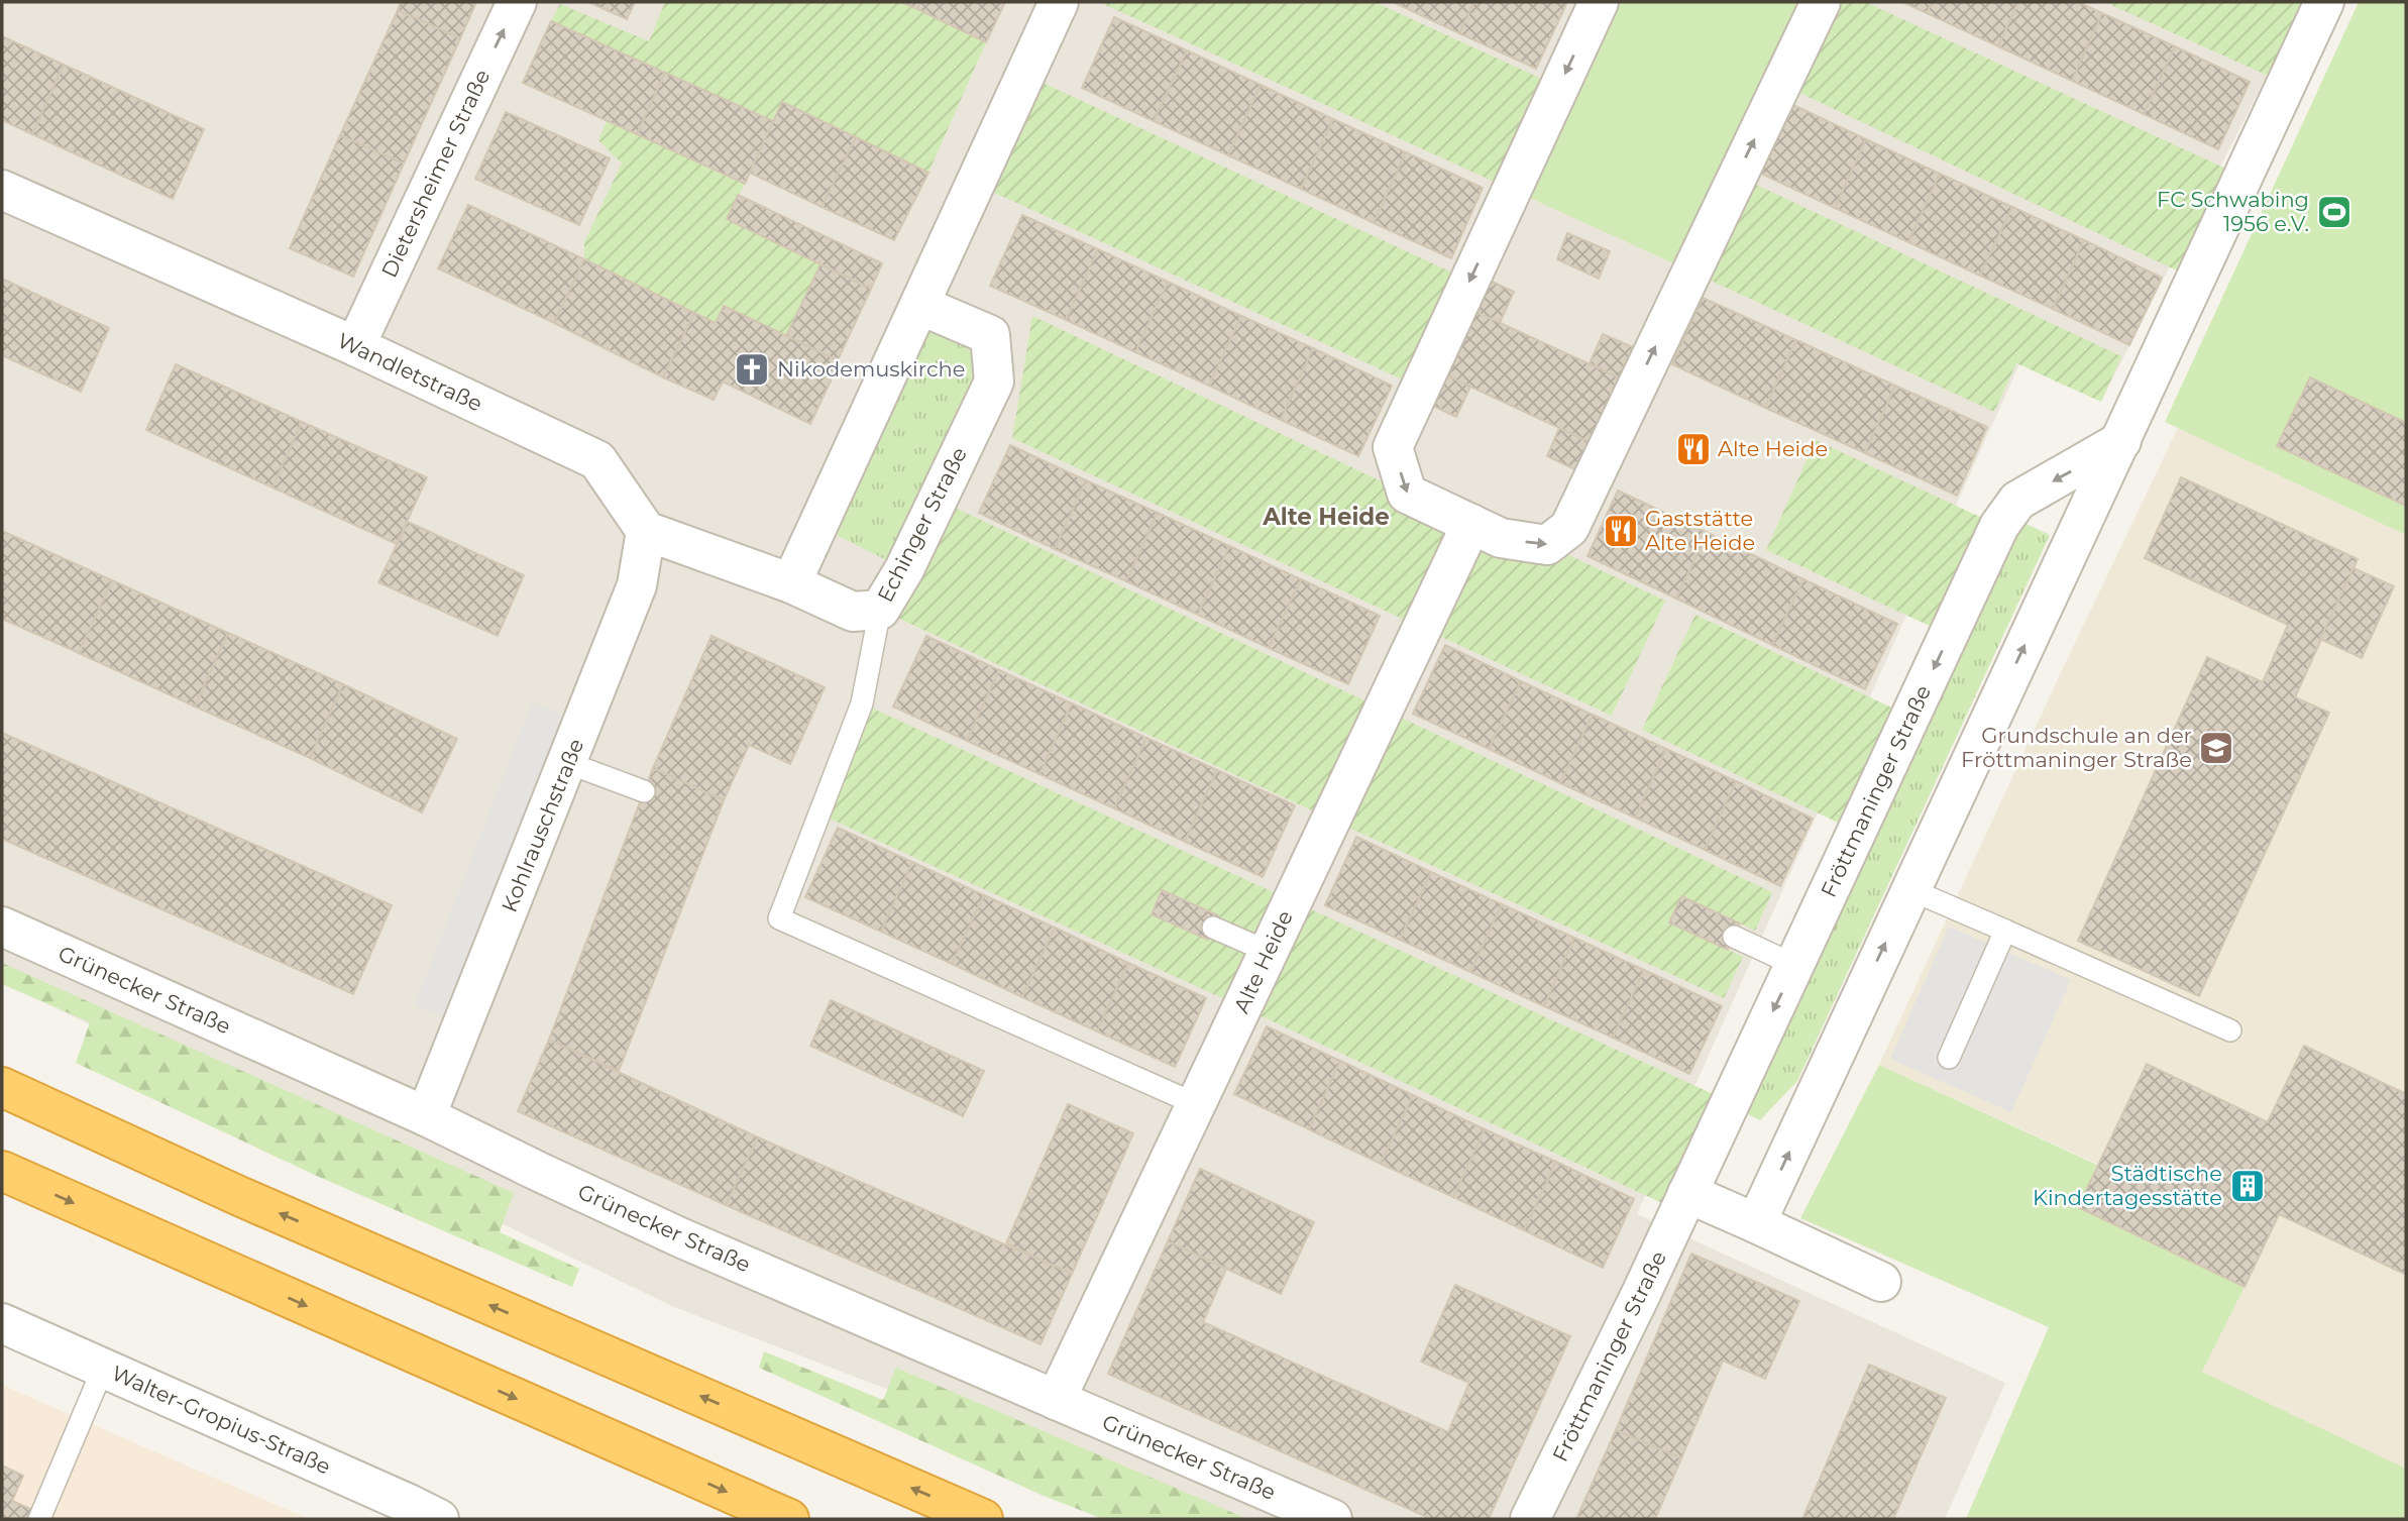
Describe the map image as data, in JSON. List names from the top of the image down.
{
  "streets": {
    "street": [
      "Dietersheimer Straße",
      "Wandletstraße",
      "Echinger Straße",
      "Fröttmaninger Straße",
      "Kohlrauschstraße",
      "Alte Heide",
      "Grünecker Straße",
      "Walter-Gropius-Straße"
    ]
  },
  "crossings": [
    ["Dietersheimer Straße", "Wandletstraße"],
    ["Wandletstraße", "Kohlrauschstraße"],
    ["Kohlrauschstraße", "Grünecker Straße"],
    ["Alte Heide", "Grünecker Straße"]
  ],
  "one_way": ["Dietersheimer Straße"],
  "districts": ["Alte Heide"],
  "places": {
    "sports": ["FC Schwabing 1956 e.V."],
    "church": ["Nikodemuskirche"],
    "restaurant": ["Alte Heide", "Gaststätte Alte Heide"],
    "school or university": ["Grundschule an der Fröttmaninger Straße"],
    "building": ["Städtische Kindertagesstätte"]
  }
}
